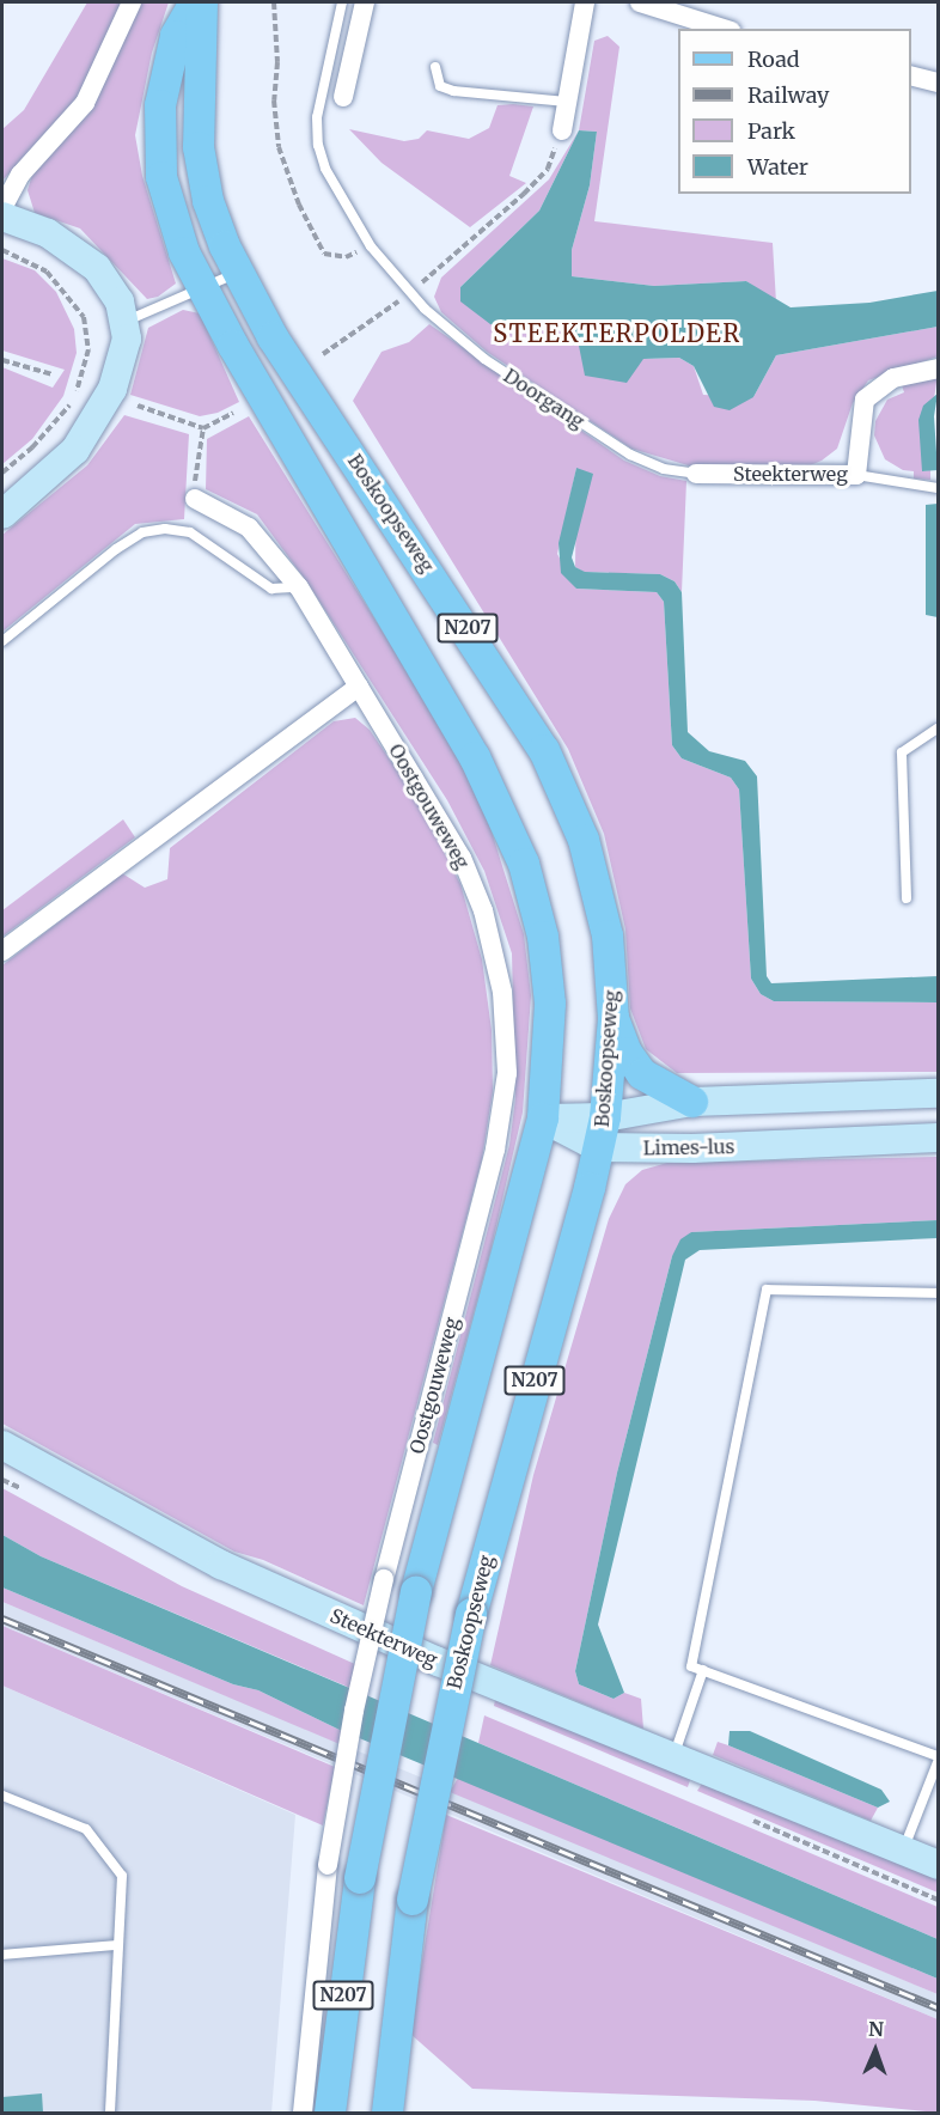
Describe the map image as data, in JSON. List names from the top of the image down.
{
  "streets": {
    "main road": [
      "Steekterweg",
      "Boskoopseweg",
      "N207",
      "Limes-lus"
    ],
    "street": ["Oostgouweweg"],
    "lane": ["Doorgang"]
  },
  "crossings": [
    ["Doorgang", "Steekterweg"],
    ["Boskoopseweg", "Limes-lus"],
    ["N207", "Limes-lus"]
  ],
  "districts": ["STEEKTERPOLDER"],
  "legend": [
    "Road",
    "Railway",
    "Park",
    "Water"
  ],
  "north": "top"
}
